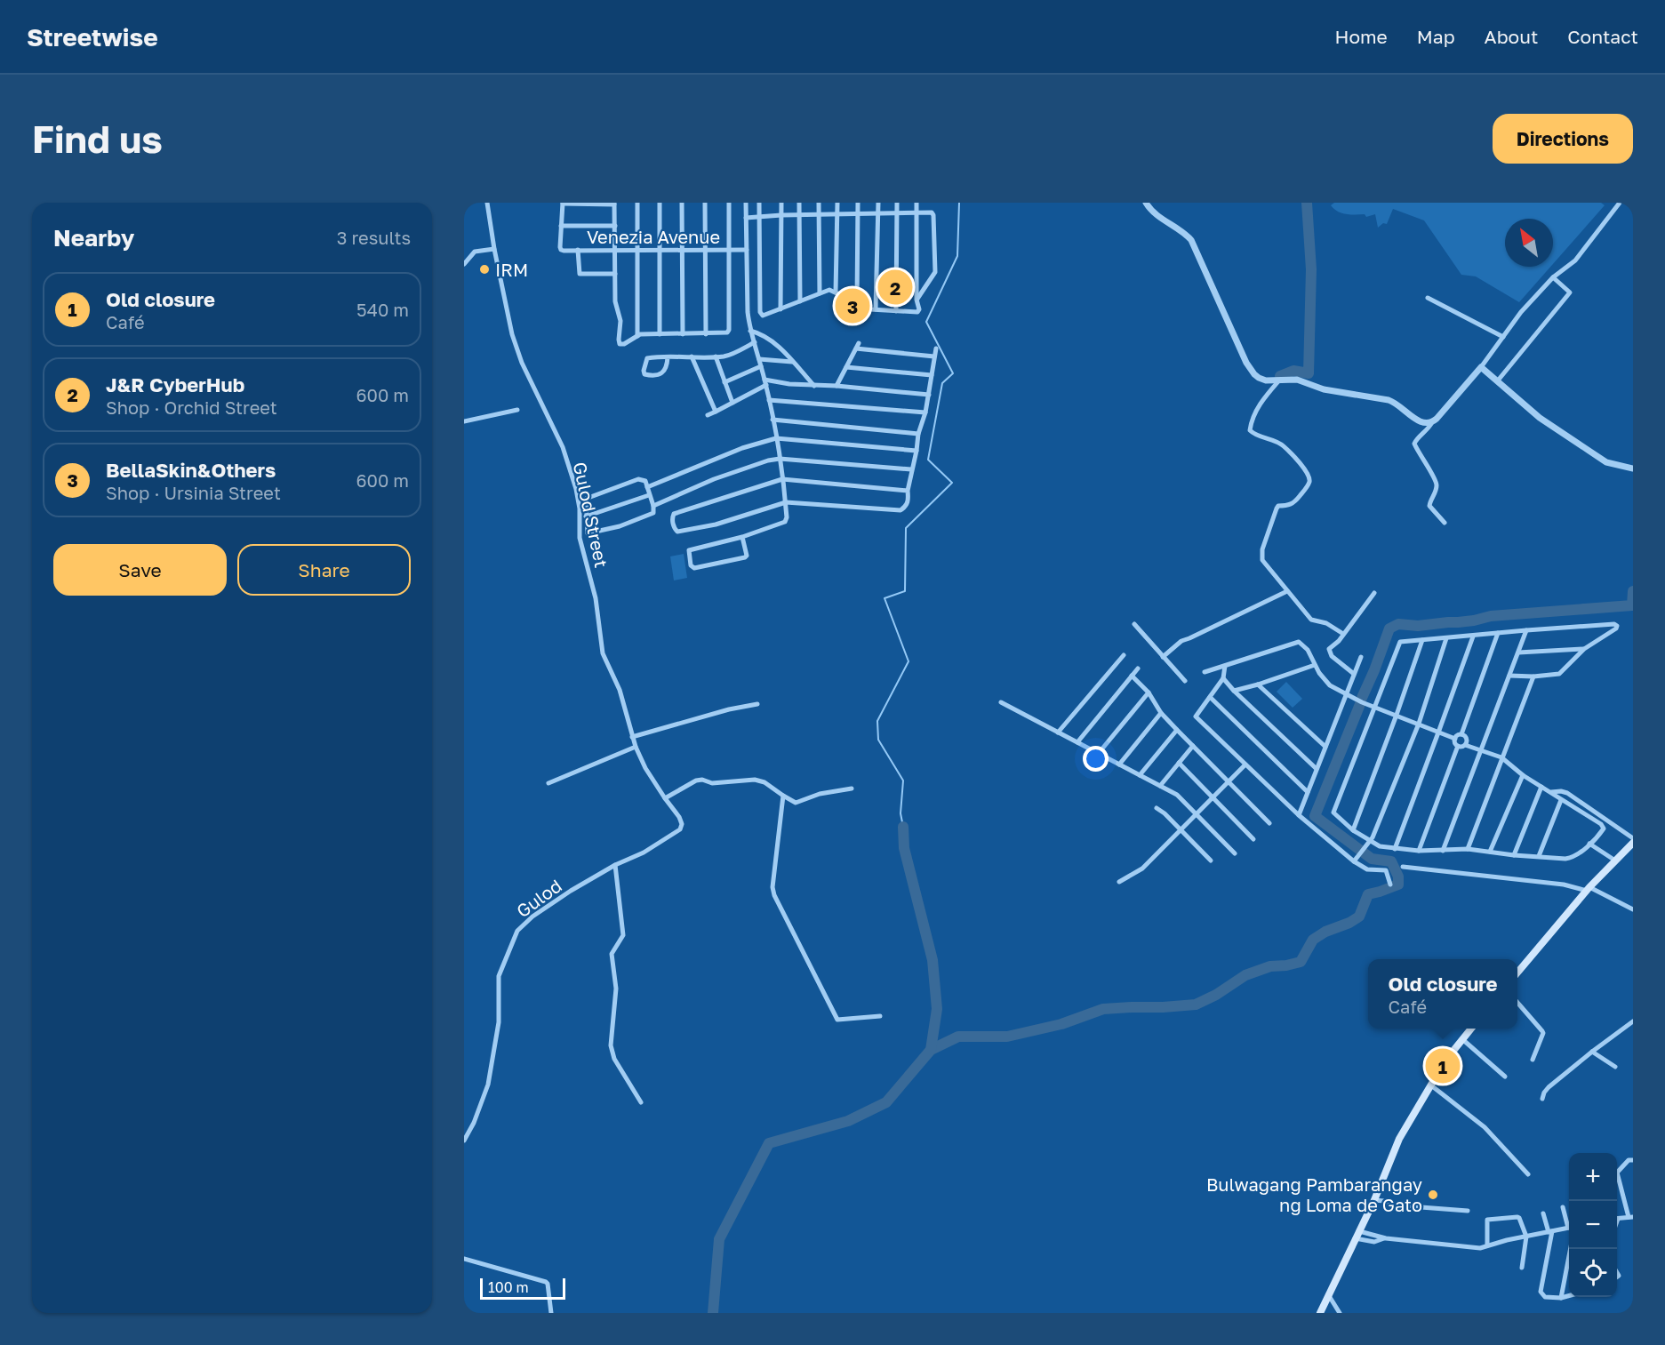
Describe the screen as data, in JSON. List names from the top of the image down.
{
  "streets": {
    "street": ["Venezia Avenue", "Gulod Street", "Gulod"]
  },
  "crossings": [
    ["Gulod Street", "Gulod"]
  ],
  "places": ["IRM", "Bulwagang Pambarangay ng Loma de Gato"],
  "scale_bar": "100 m",
  "north": "top left",
  "page": {
    "header": "Streetwise",
    "nav": [
      "Home",
      "Map",
      "About",
      "Contact"
    ],
    "buttons": [
      "Directions",
      ["Save", "Share"]
    ],
    "title": "Find us",
    "heading": ["Nearby", "3 results"],
    "pins": ["2", "3", "1"],
    "list": [
      {
        "mark": "1",
        "name": "Old closure",
        "note": "Café",
        "value": "540 m"
      },
      {
        "mark": "2",
        "name": "J&R CyberHub",
        "note": "Shop · Orchid Street",
        "value": "600 m"
      },
      {
        "mark": "3",
        "name": "BellaSkin&Others",
        "note": "Shop · Ursinia Street",
        "value": "600 m"
      }
    ],
    "popup": ["Old closure", "Café"],
    "map_buttons": ["+", "−"],
    "scale": "100 m"
  }
}
